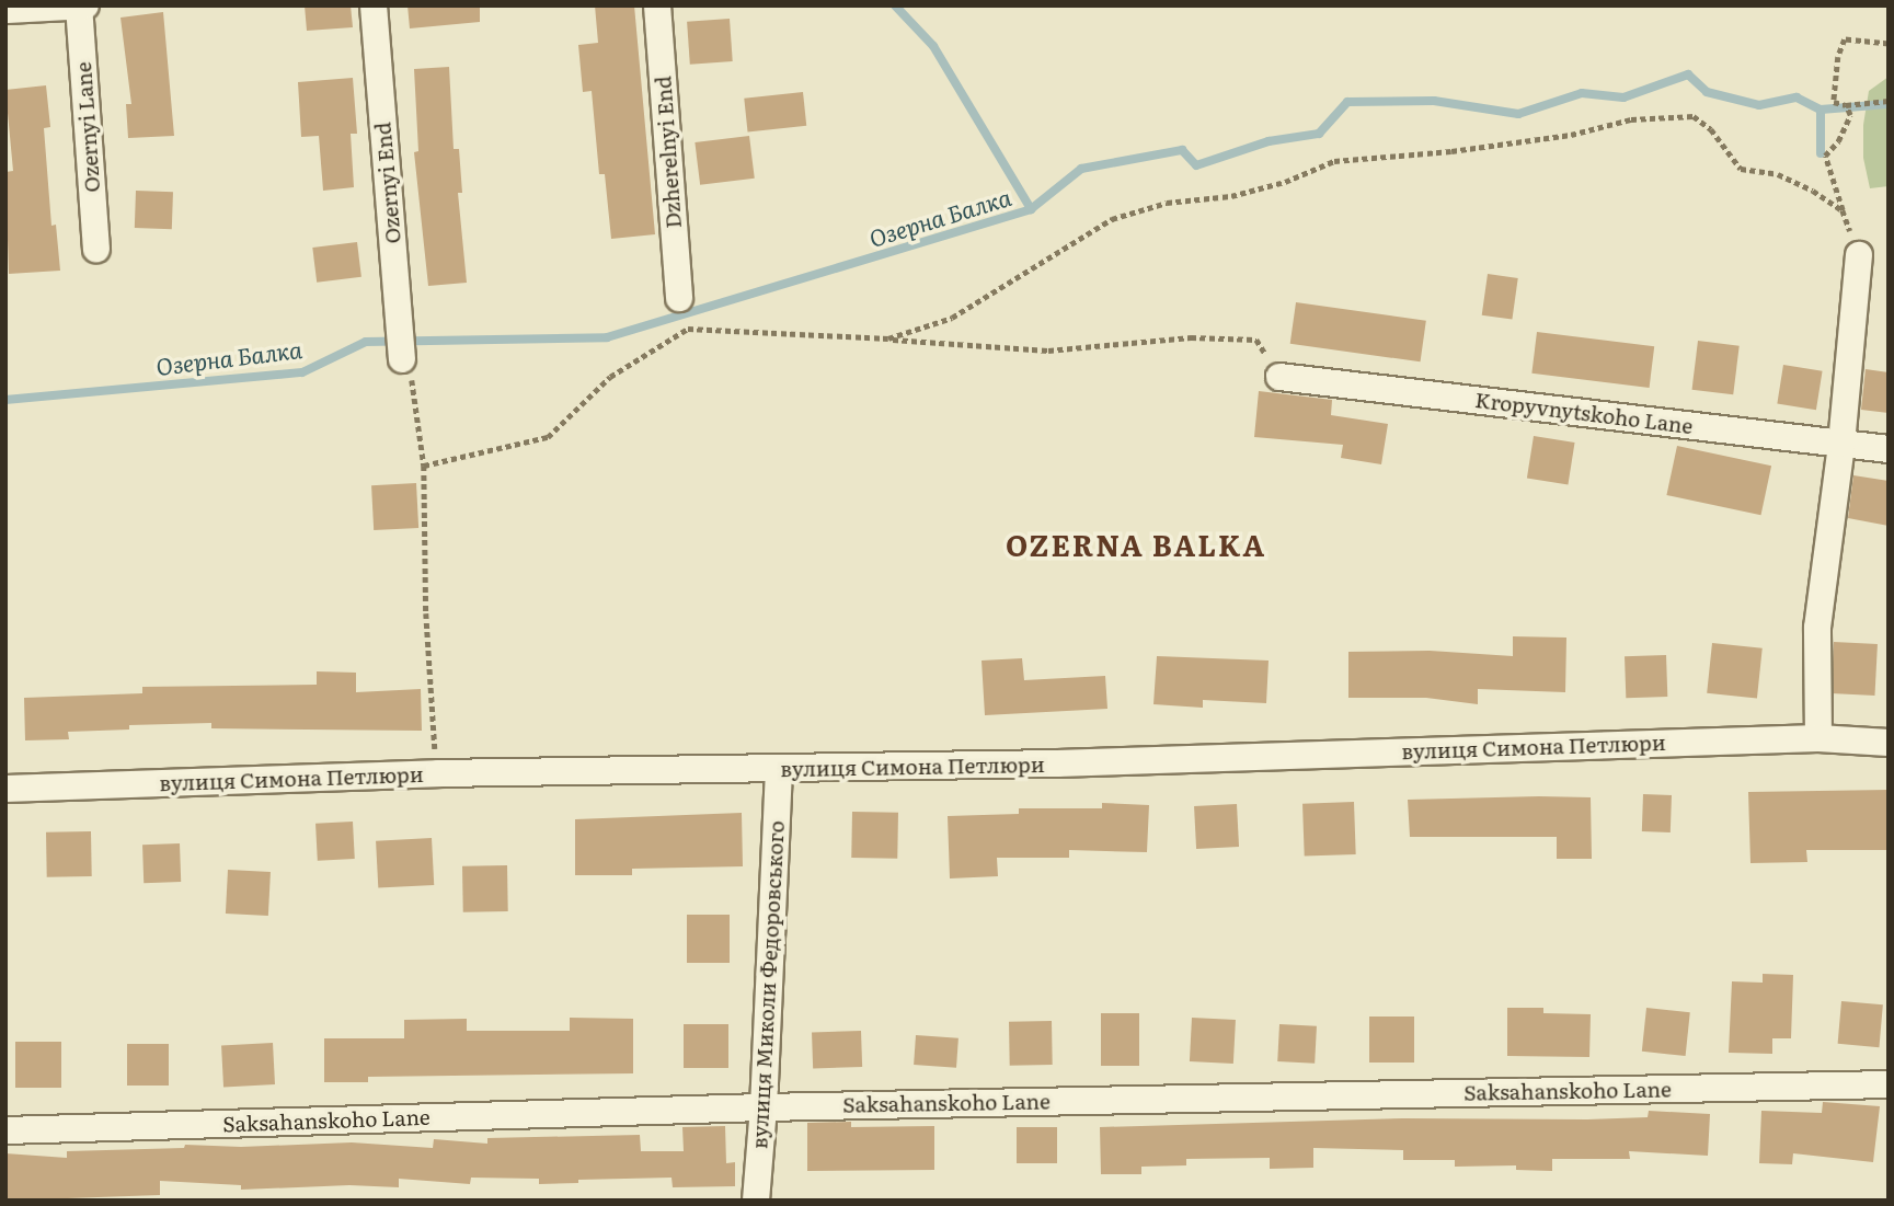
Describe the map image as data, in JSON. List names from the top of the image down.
{
  "streets": {
    "street": [
      "Ozernyi Lane",
      "Dzherelnyi End",
      "Ozernyi End",
      "Kropyvnytskoho Lane",
      "вулиця Симона Петлюри",
      "вулиця Миколи Федоровського",
      "Saksahanskoho Lane"
    ]
  },
  "crossings": [
    ["вулиця Симона Петлюри", "вулиця Миколи Федоровського"],
    ["вулиця Миколи Федоровського", "Saksahanskoho Lane"]
  ],
  "districts": ["OZERNA BALKA"],
  "water": ["Озерна Балка"]
}
